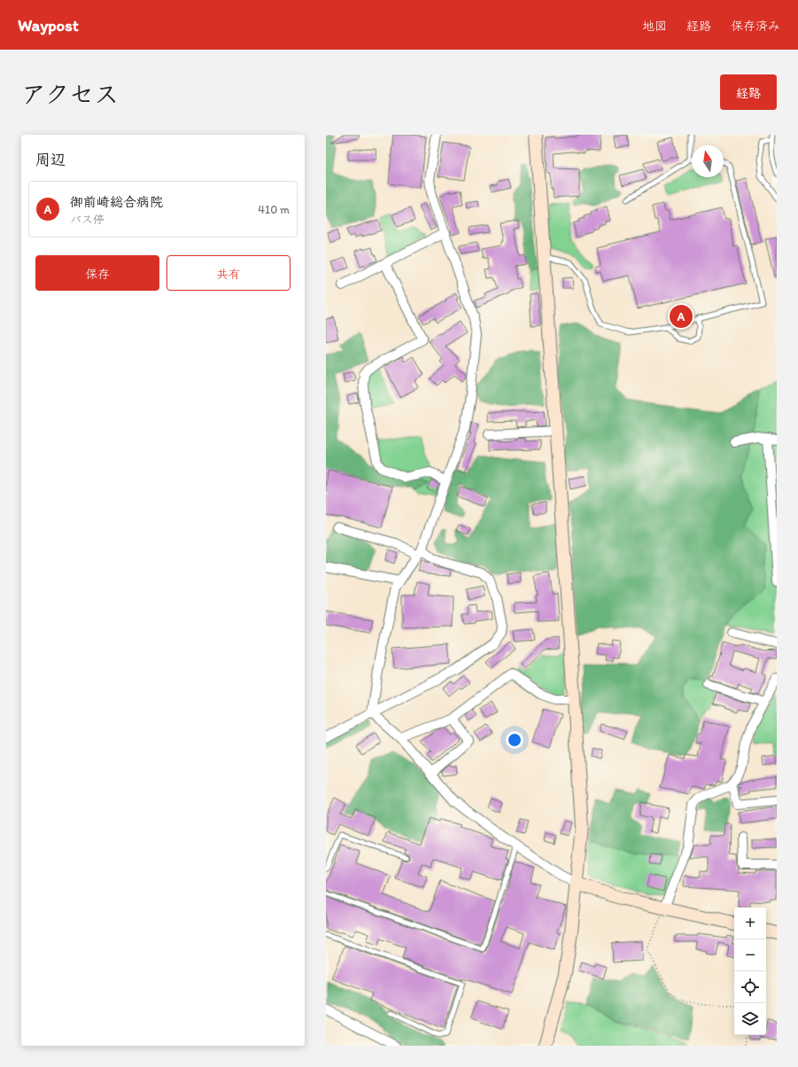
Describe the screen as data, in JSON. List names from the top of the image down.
{
  "north": "top",
  "page": {
    "header": "Waypost",
    "nav": ["地図", "経路", "保存済み"],
    "title": "アクセス",
    "buttons": [
      "経路",
      ["保存", "共有"]
    ],
    "heading": "周辺",
    "list": [
      {
        "mark": "A",
        "name": "御前崎総合病院",
        "note": "バス停",
        "value": "410 m"
      }
    ],
    "pins": "A",
    "map_buttons": ["+", "−"]
  }
}
